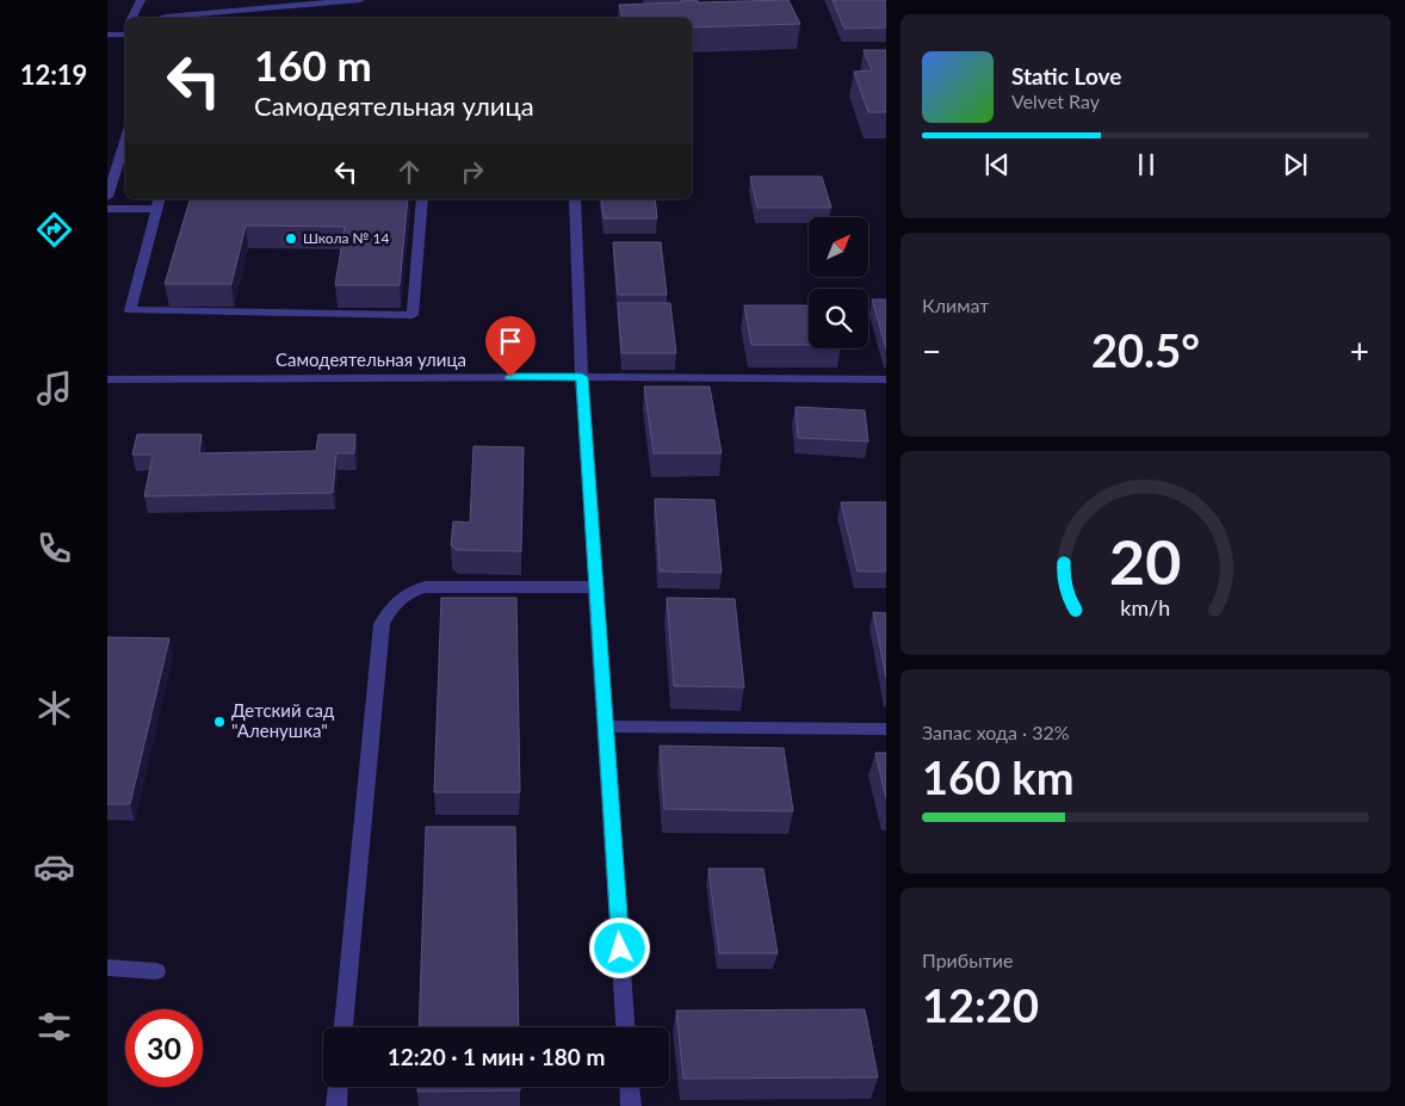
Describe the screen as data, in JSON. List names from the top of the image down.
{
  "streets": {
    "street": ["Самодеятельная улица"]
  },
  "places": ["Школа № 14", "Детский сад \"Аленушка\""],
  "north": "top right",
  "page": {
    "tabs": "12:19",
    "turn": ["160 m", "Самодеятельная улица"],
    "song": ["Static Love", "Velvet Ray"],
    "tile": [
      "Климат",
      ["Запас хода · 32%", "160 km"],
      ["Прибытие", "12:20"]
    ],
    "heat": ["−", "20.5°", "+"],
    "limit": "30",
    "trip": "12:20 · 1 мин · 180 m",
    "gauge": ["20", "km/h"]
  }
}
